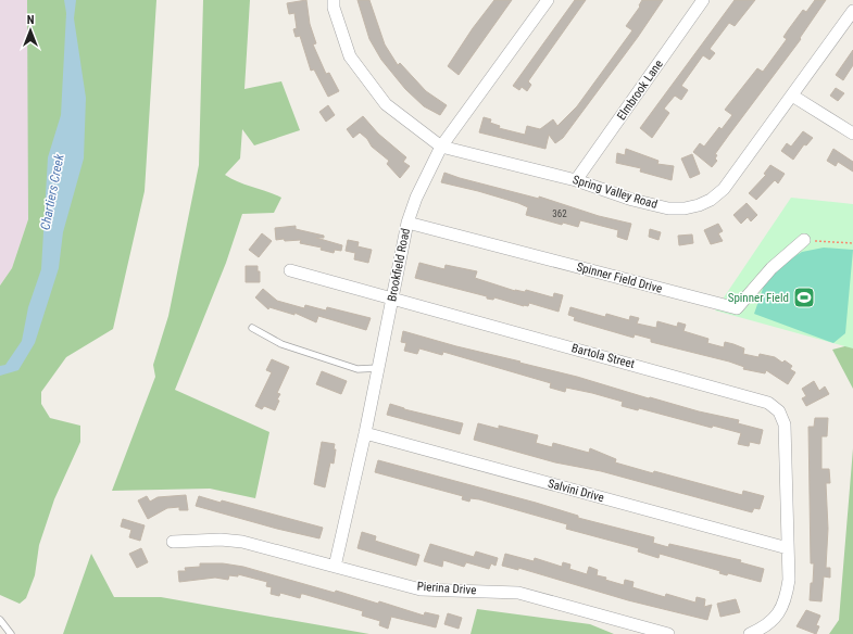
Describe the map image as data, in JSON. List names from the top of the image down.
{
  "streets": {
    "street": [
      "Elmbrook Lane",
      "Spring Valley Road",
      "Brookfield Road",
      "Spinner Field Drive",
      "Bartola Street",
      "Salvini Drive",
      "Pierina Drive"
    ]
  },
  "crossings": [
    ["Elmbrook Lane", "Spring Valley Road"],
    ["Spring Valley Road", "Brookfield Road"],
    ["Brookfield Road", "Spinner Field Drive"],
    ["Brookfield Road", "Bartola Street"],
    ["Brookfield Road", "Salvini Drive"],
    ["Brookfield Road", "Pierina Drive"],
    ["Bartola Street", "Salvini Drive"]
  ],
  "water": ["Chartiers Creek"],
  "places": {
    "sports": ["Spinner Field"]
  },
  "house_numbers": ["362"],
  "north": "top"
}
